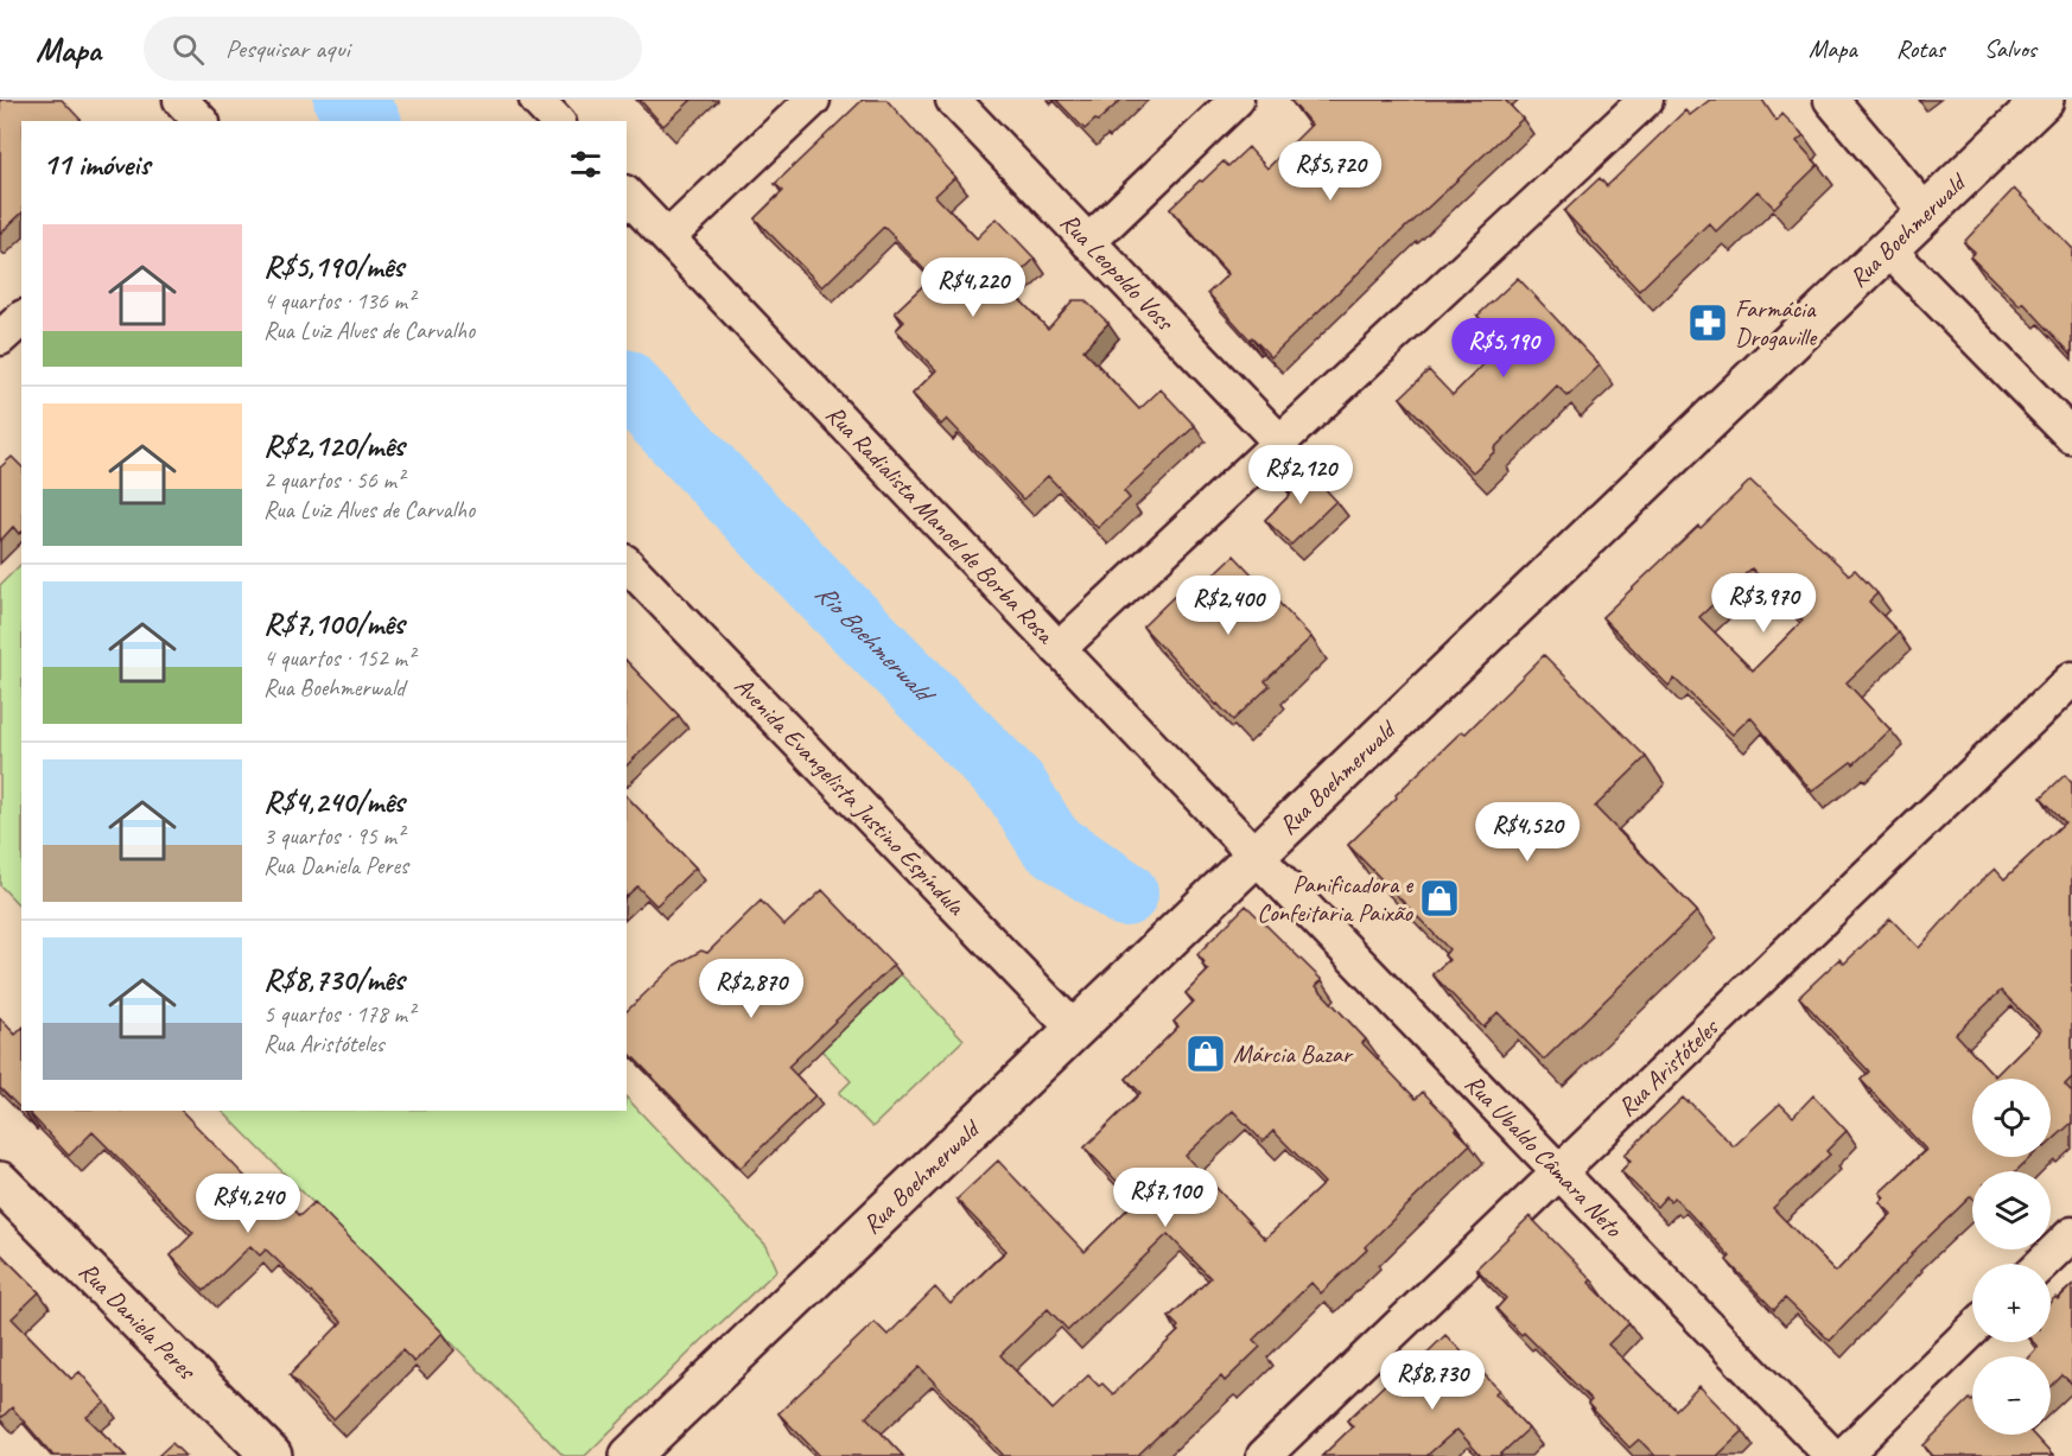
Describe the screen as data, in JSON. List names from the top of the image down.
{
  "streets": {
    "main road": ["Rua Boehmerwald", "Rua Daniela Peres"],
    "street": [
      "Rua Leopoldo Voss",
      "Rua Radialista Manoel de Borba Rosa",
      "Avenida Evangelista Justino Espíndula",
      "Rua Aristóteles",
      "Rua Ubaldo Câmara Neto"
    ]
  },
  "crossings": [
    ["Rua Boehmerwald", "Rua Radialista Manoel de Borba Rosa"],
    ["Rua Boehmerwald", "Avenida Evangelista Justino Espíndula"],
    ["Rua Boehmerwald", "Rua Ubaldo Câmara Neto"],
    ["Rua Radialista Manoel de Borba Rosa", "Rua Ubaldo Câmara Neto"],
    ["Rua Aristóteles", "Rua Ubaldo Câmara Neto"]
  ],
  "water": ["Rio Boehmerwald"],
  "places": {
    "pharmacy": ["Farmácia Drogaville"],
    "shop": ["Panificadora e Confeitaria Paixão", "Márcia Bazar"]
  },
  "page": {
    "header": "Mapa",
    "search": "Pesquisar aqui",
    "nav": ["Mapa", "Rotas", "Salvos"],
    "heading": "11 imóveis",
    "price": [
      "R$5,720",
      "R$4,220",
      "R$5,190",
      "R$2,120",
      "R$3,970",
      "R$2,400",
      "R$4,520",
      "R$2,870",
      "R$7,100",
      "R$4,240",
      "R$8,730"
    ],
    "list": [
      {
        "name": "R$5,190/mês",
        "note": "4 quartos · 136 m² · Rua Luiz Alves de Carvalho"
      },
      {
        "name": "R$2,120/mês",
        "note": "2 quartos · 56 m² · Rua Luiz Alves de Carvalho"
      },
      {
        "name": "R$7,100/mês",
        "note": "4 quartos · 152 m² · Rua Boehmerwald"
      },
      {
        "name": "R$4,240/mês",
        "note": "3 quartos · 95 m² · Rua Daniela Peres"
      },
      {
        "name": "R$8,730/mês",
        "note": "5 quartos · 178 m² · Rua Aristóteles"
      }
    ],
    "map_buttons": ["+", "−"]
  }
}
